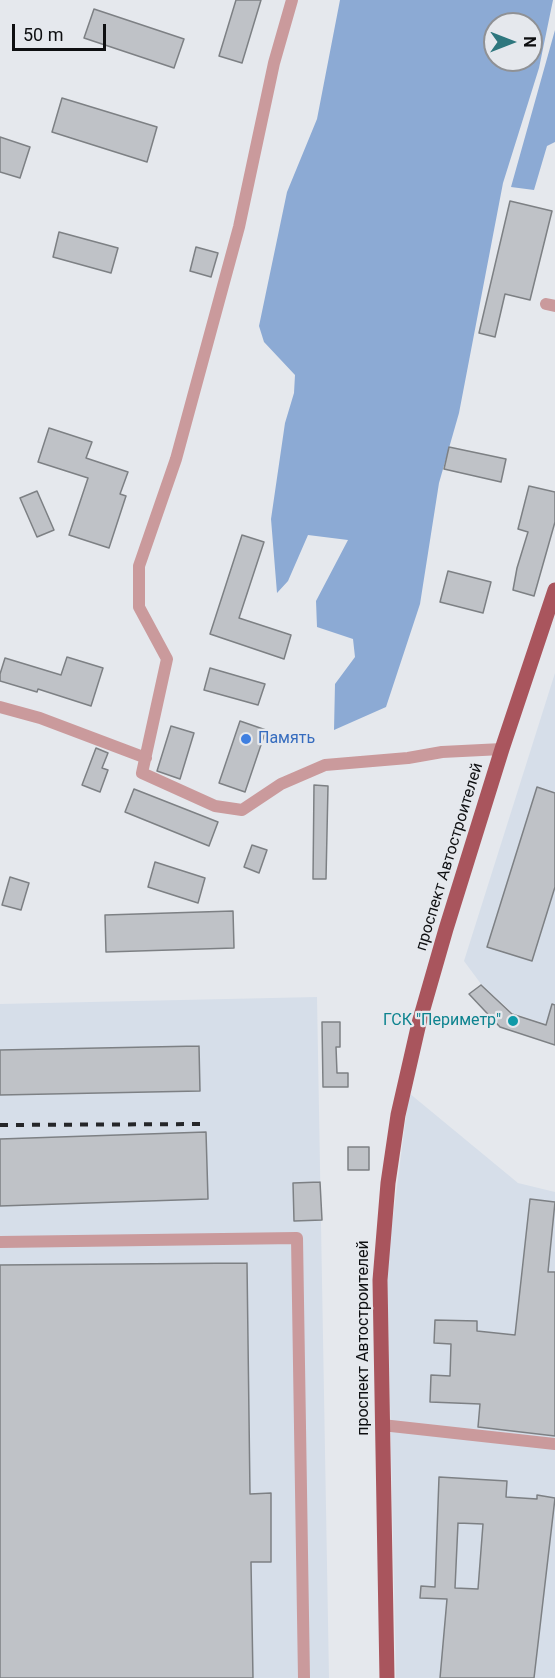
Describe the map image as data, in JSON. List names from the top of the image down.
{
  "streets": {
    "main road": ["проспект Автостроителей"]
  },
  "places": ["Память", "ГСК \"Периметр\""],
  "scale_bar": "50 m",
  "north": "right"
}
